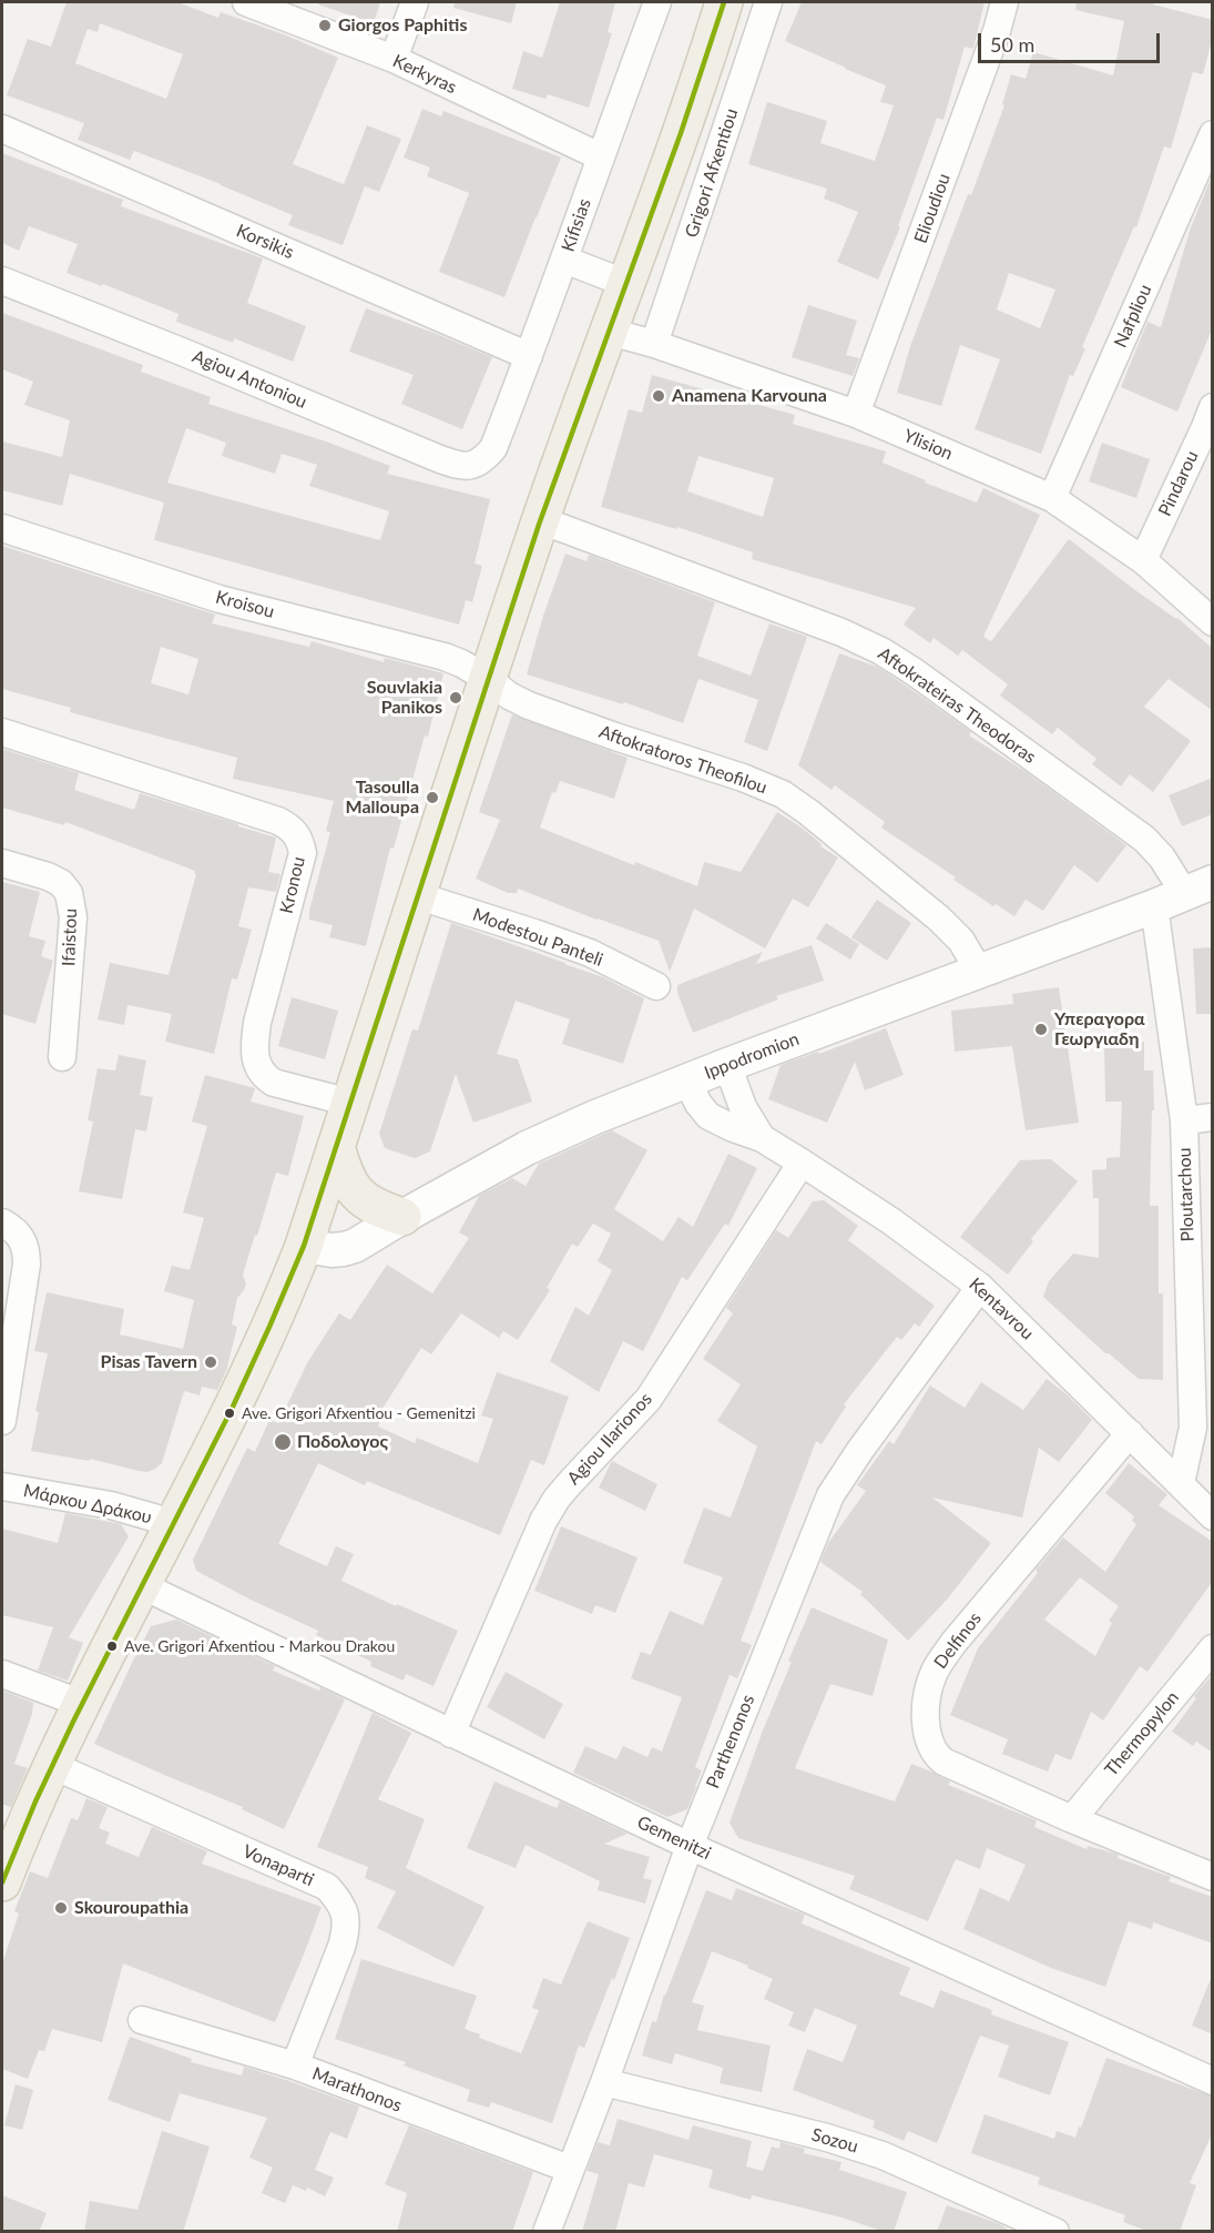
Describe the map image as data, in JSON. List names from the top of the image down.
{
  "streets": {
    "street": [
      "Kerkyras",
      "Grigori Afxentiou",
      "Elioudiou",
      "Kifisias",
      "Korsikis",
      "Nafpliou",
      "Agiou Antoniou",
      "Ylision",
      "Pindarou",
      "Kroisou",
      "Aftokrateiras Theodoras",
      "Aftokratoros Theofilou",
      "Kronou",
      "Ifaistou",
      "Modestou Panteli",
      "Ippodromion",
      "Ploutarchou",
      "Kentavrou",
      "Agiou Ilarionos",
      "Μάρκου Δράκου",
      "Delfinos",
      "Thermopylon",
      "Parthenonos",
      "Gemenitzi",
      "Vonaparti",
      "Marathonos",
      "Sozou"
    ]
  },
  "crossings": [
    ["Kerkyras", "Kifisias"],
    ["Grigori Afxentiou", "Ylision"],
    ["Elioudiou", "Ylision"],
    ["Kifisias", "Korsikis"],
    ["Kifisias", "Agiou Antoniou"],
    ["Nafpliou", "Ylision"],
    ["Ylision", "Pindarou"],
    ["Kroisou", "Aftokratoros Theofilou"],
    ["Aftokrateiras Theodoras", "Ippodromion"],
    ["Aftokratoros Theofilou", "Ippodromion"],
    ["Ippodromion", "Ploutarchou"],
    ["Ippodromion", "Kentavrou"],
    ["Ploutarchou", "Kentavrou"],
    ["Kentavrou", "Agiou Ilarionos"],
    ["Kentavrou", "Delfinos"],
    ["Kentavrou", "Parthenonos"],
    ["Agiou Ilarionos", "Gemenitzi"],
    ["Delfinos", "Thermopylon"],
    ["Parthenonos", "Gemenitzi"],
    ["Parthenonos", "Marathonos"],
    ["Parthenonos", "Sozou"],
    ["Vonaparti", "Marathonos"]
  ],
  "places": [
    "Giorgos Paphitis",
    "Anamena Karvouna",
    "Souvlakia Panikos",
    "Tasoulla Malloupa",
    "Υπεραγορα Γεωργιαδη",
    "Pisas Tavern",
    "Ave. Grigori Afxentiou - Gemenitzi",
    "Ποδολογος",
    "Ave. Grigori Afxentiou - Markou Drakou",
    "Skouroupathia"
  ],
  "scale_bar": "50 m"
}
